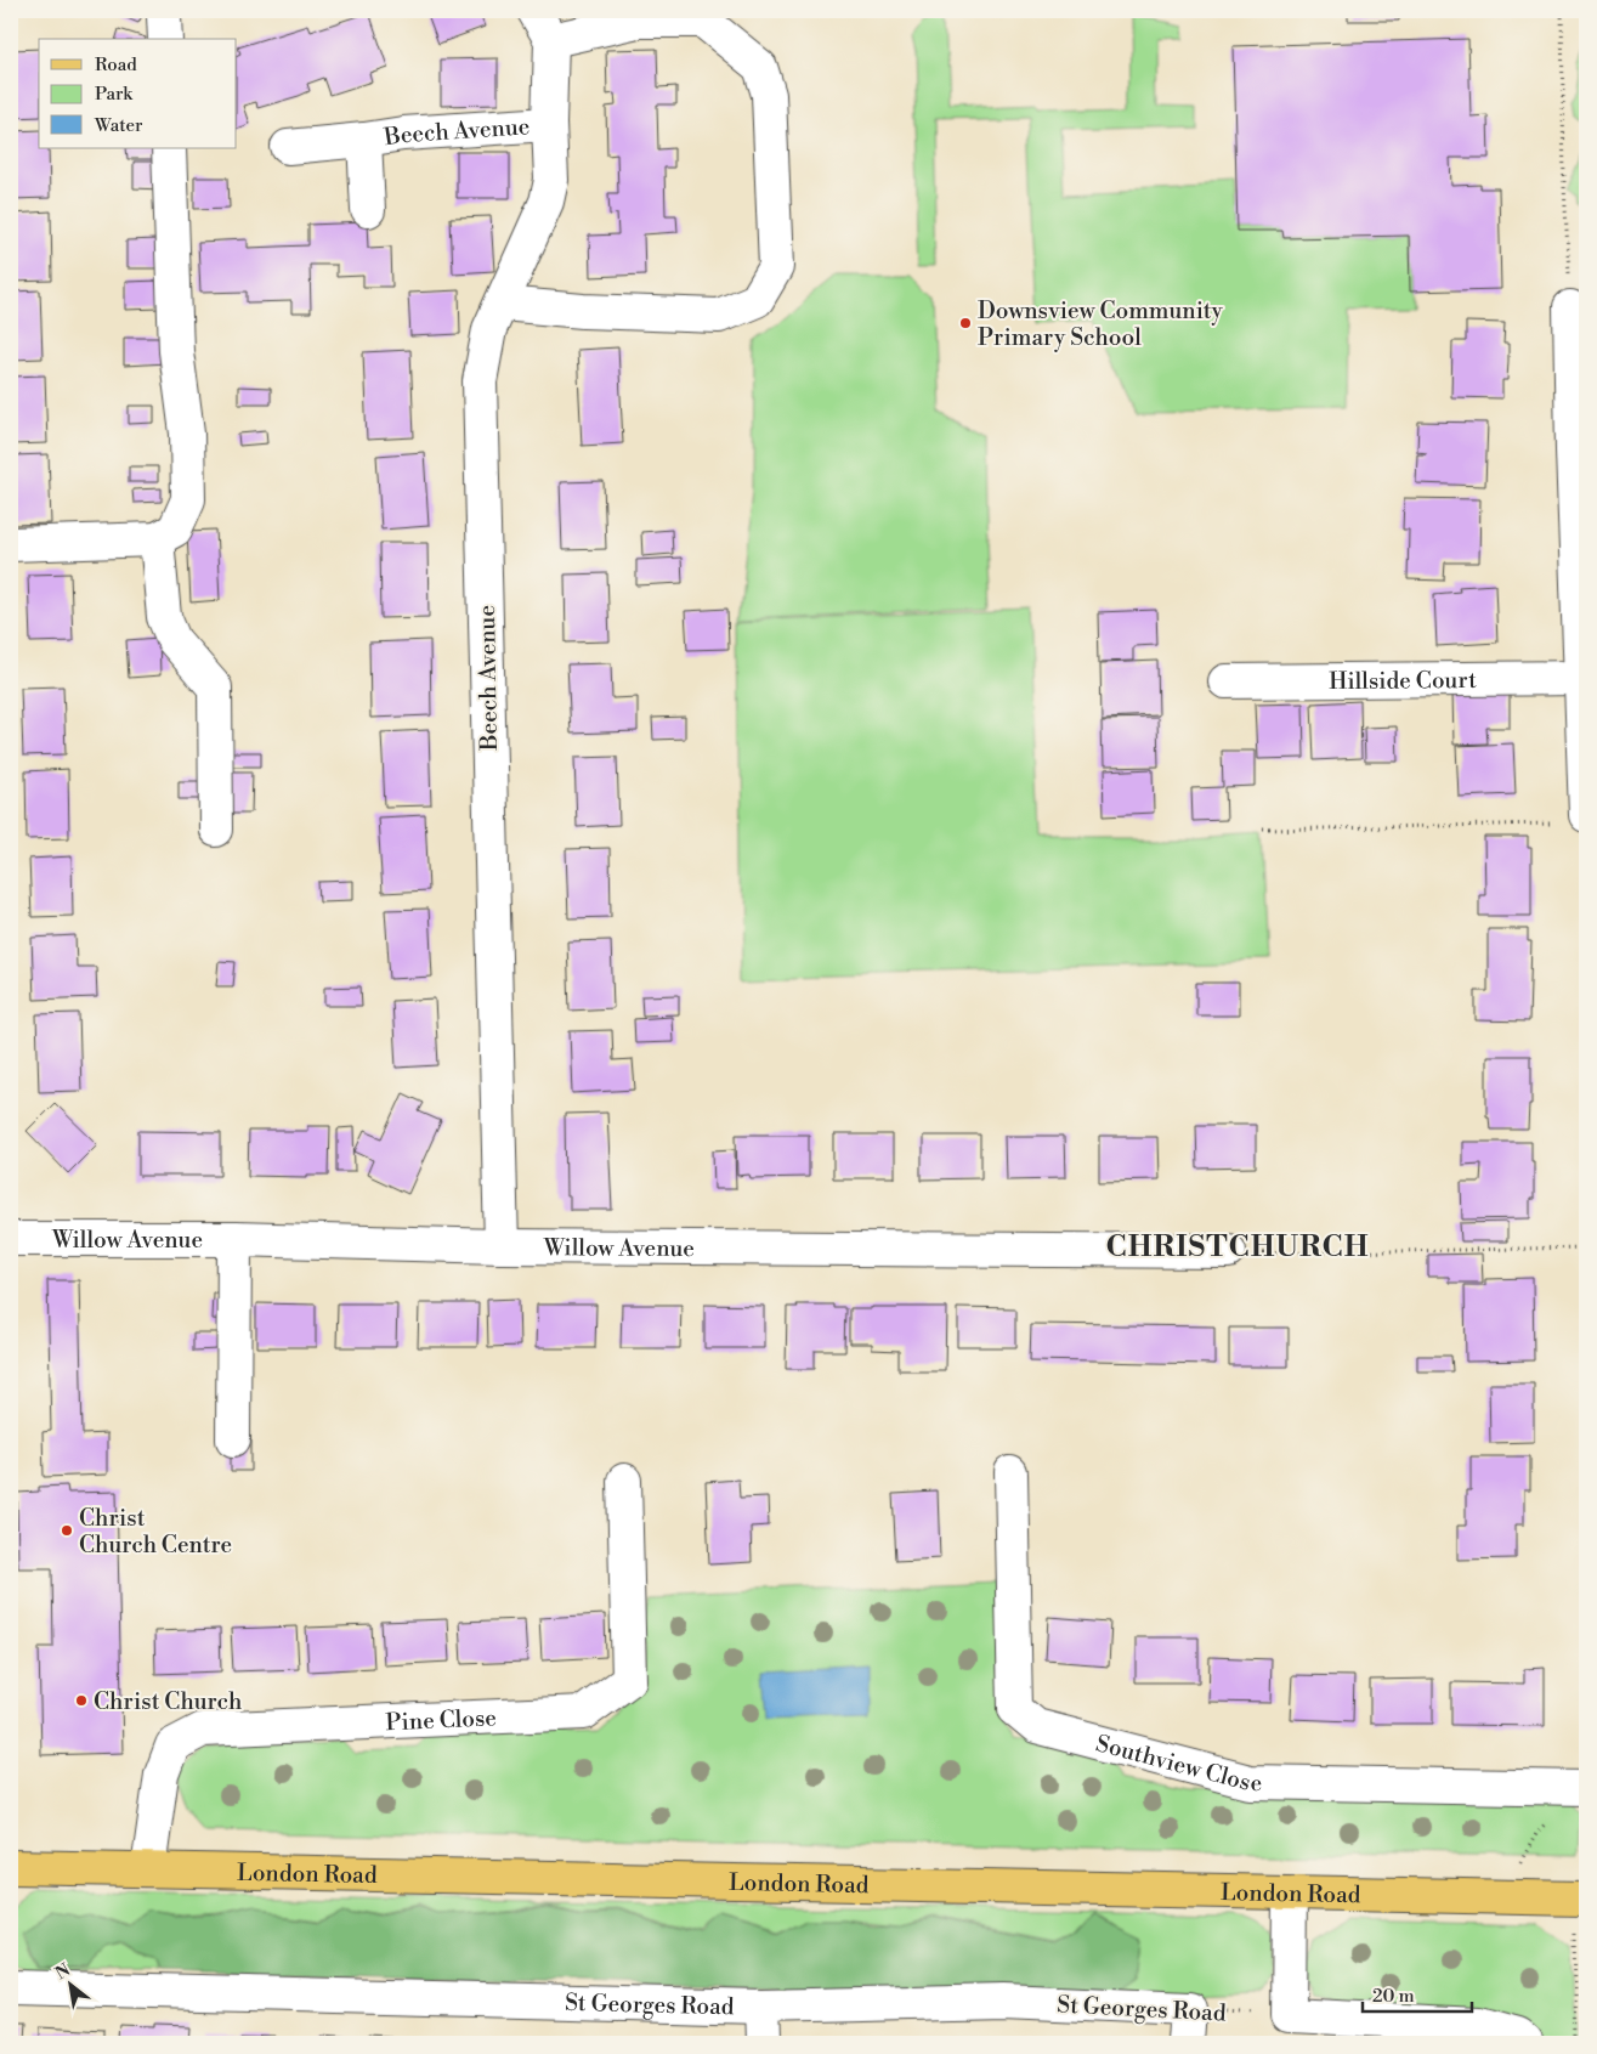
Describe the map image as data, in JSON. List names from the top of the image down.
{
  "streets": {
    "main road": ["London Road"],
    "street": [
      "Beech Avenue",
      "Hillside Court",
      "Willow Avenue",
      "Pine Close",
      "Southview Close",
      "St Georges Road"
    ]
  },
  "crossings": [
    ["Beech Avenue", "Willow Avenue"],
    ["Pine Close", "London Road"]
  ],
  "districts": ["CHRISTCHURCH"],
  "places": ["Downsview Community Primary School", "Christ Church Centre", "Christ Church"],
  "legend": ["Road", "Park", "Water"],
  "scale_bar": "20 m",
  "north": "top left"
}
